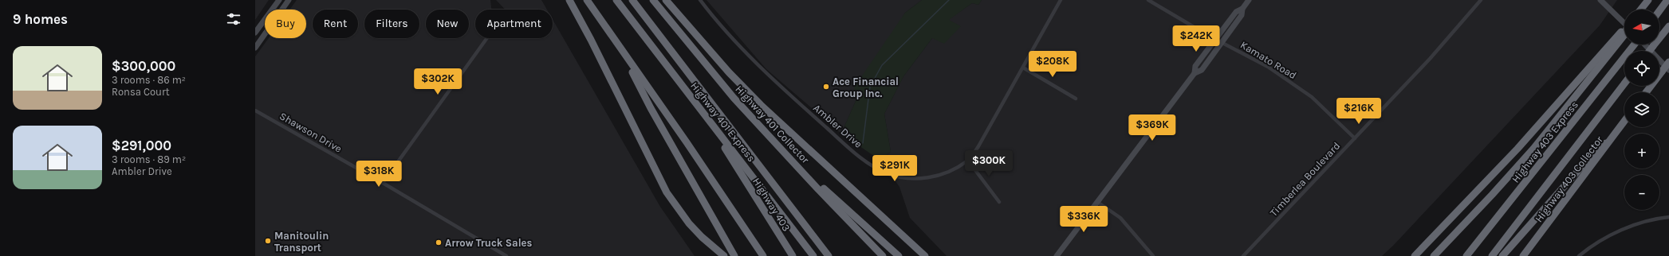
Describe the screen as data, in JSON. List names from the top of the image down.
{
  "streets": {
    "highway": [
      "Highway 401 Express",
      "Highway 401 Collector",
      "Highway 403 Express",
      "Highway 403 Collector",
      "Highway 403"
    ],
    "street": [
      "Kamato Road",
      "Ambler Drive",
      "Shawson Drive",
      "Timberlea Boulevard"
    ]
  },
  "crossings": [
    ["Kamato Road", "Timberlea Boulevard"],
    ["Highway 401 Express", "Highway 403"]
  ],
  "places": ["Ace Financial Group Inc.", "Manitoulin Transport", "Arrow Truck Sales"],
  "north": "left",
  "page": {
    "heading": "9 homes",
    "map_buttons": ["+", "−"],
    "chip": [
      "Buy",
      "Rent",
      "Filters",
      "New",
      "Apartment"
    ],
    "price": [
      "$242K",
      "$208K",
      "$302K",
      "$216K",
      "$369K",
      "$300K",
      "$291K",
      "$318K",
      "$336K"
    ],
    "list": [
      {
        "name": "$300,000",
        "note": "3 rooms · 86 m² · Ronsa Court"
      },
      {
        "name": "$291,000",
        "note": "3 rooms · 89 m² · Ambler Drive"
      }
    ]
  }
}
